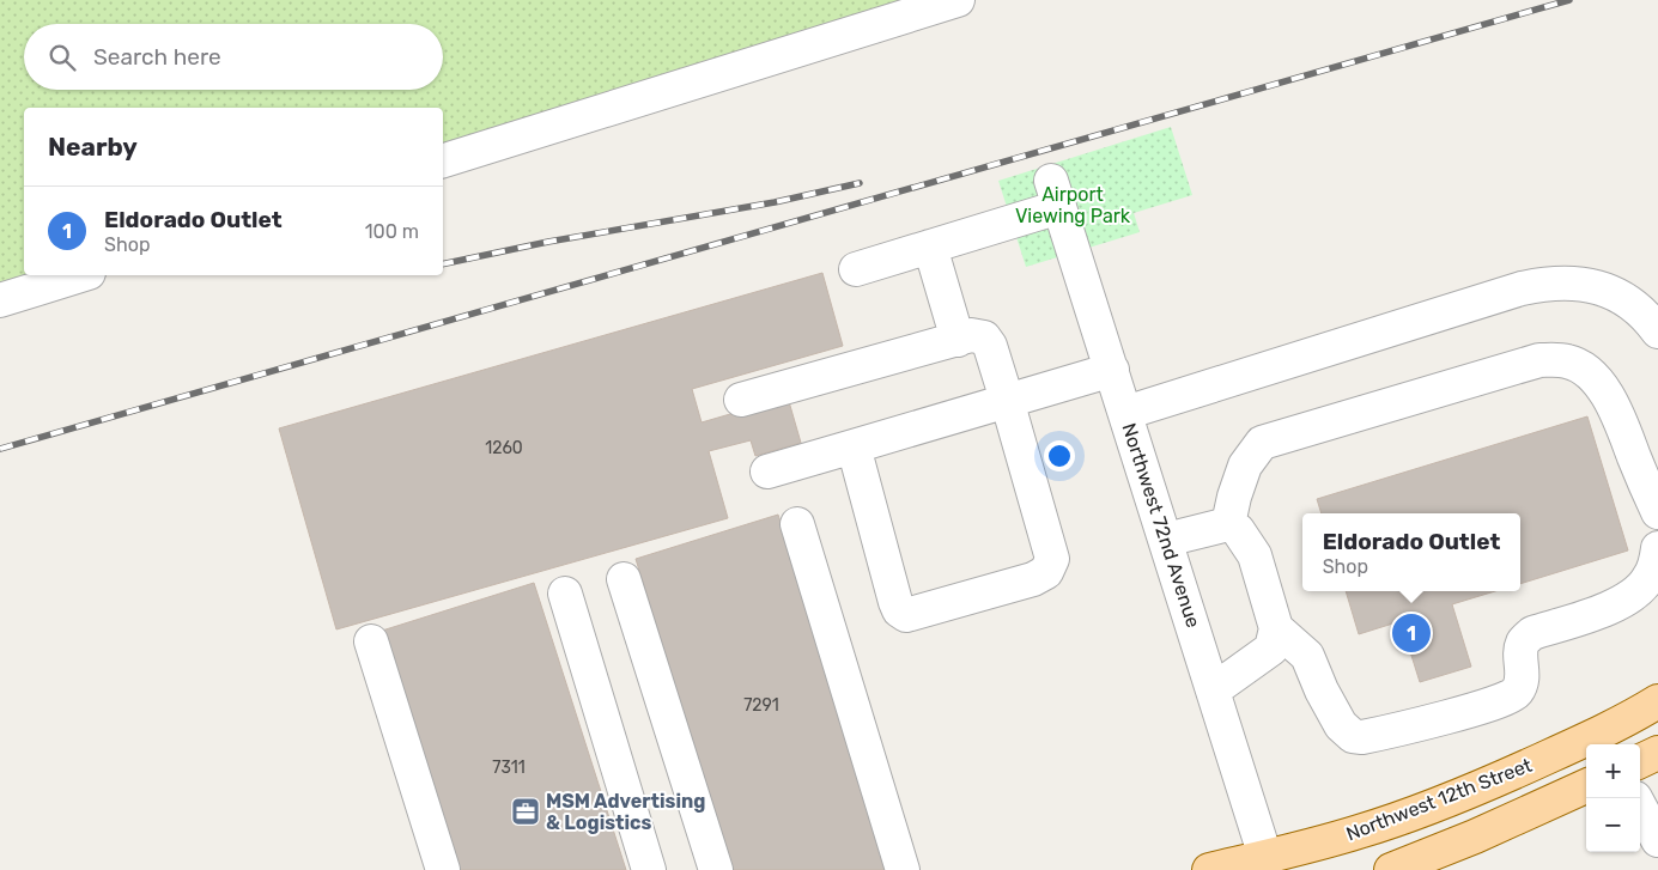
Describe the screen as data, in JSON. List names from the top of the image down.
{
  "streets": {
    "main road": ["Northwest 12th Street"],
    "street": ["Northwest 72nd Avenue"]
  },
  "crossings": [
    ["Northwest 72nd Avenue", "Northwest 12th Street"]
  ],
  "parks": ["Airport Viewing Park"],
  "places": {
    "office": ["MSM Advertising & Logistics"]
  },
  "house_numbers": ["1260", "7291", "7311"],
  "page": {
    "search": "Search here",
    "heading": "Nearby",
    "list": [
      {
        "mark": "1",
        "name": "Eldorado Outlet",
        "note": "Shop",
        "value": "100 m"
      }
    ],
    "popup": ["Eldorado Outlet", "Shop"],
    "pins": "1",
    "map_buttons": ["+", "−"]
  }
}
